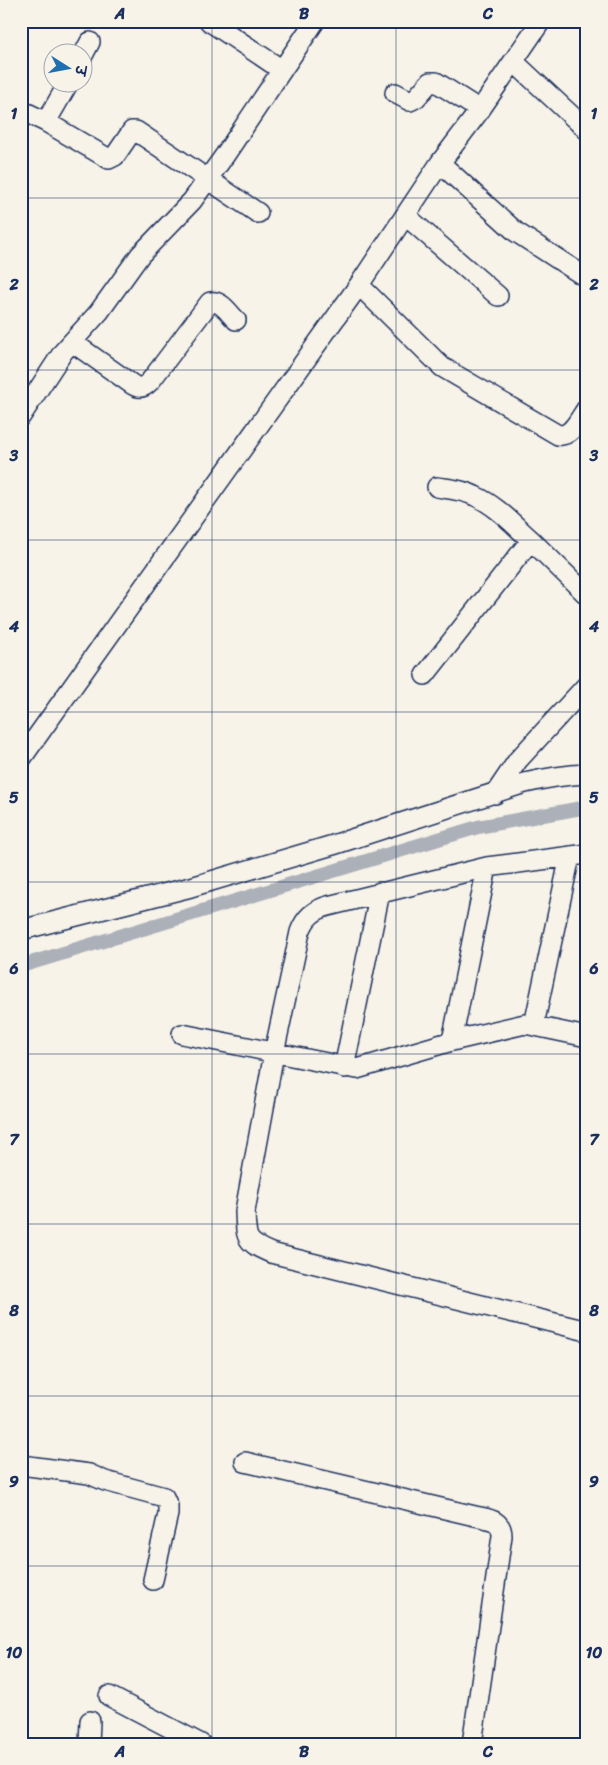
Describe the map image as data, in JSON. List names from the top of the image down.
{
  "north": "right",
  "grid": {
    "columns": ["A", "B", "C"],
    "rows": [
      "1",
      "2",
      "3",
      "4",
      "5",
      "6",
      "7",
      "8",
      "9",
      "10"
    ]
  }
}
